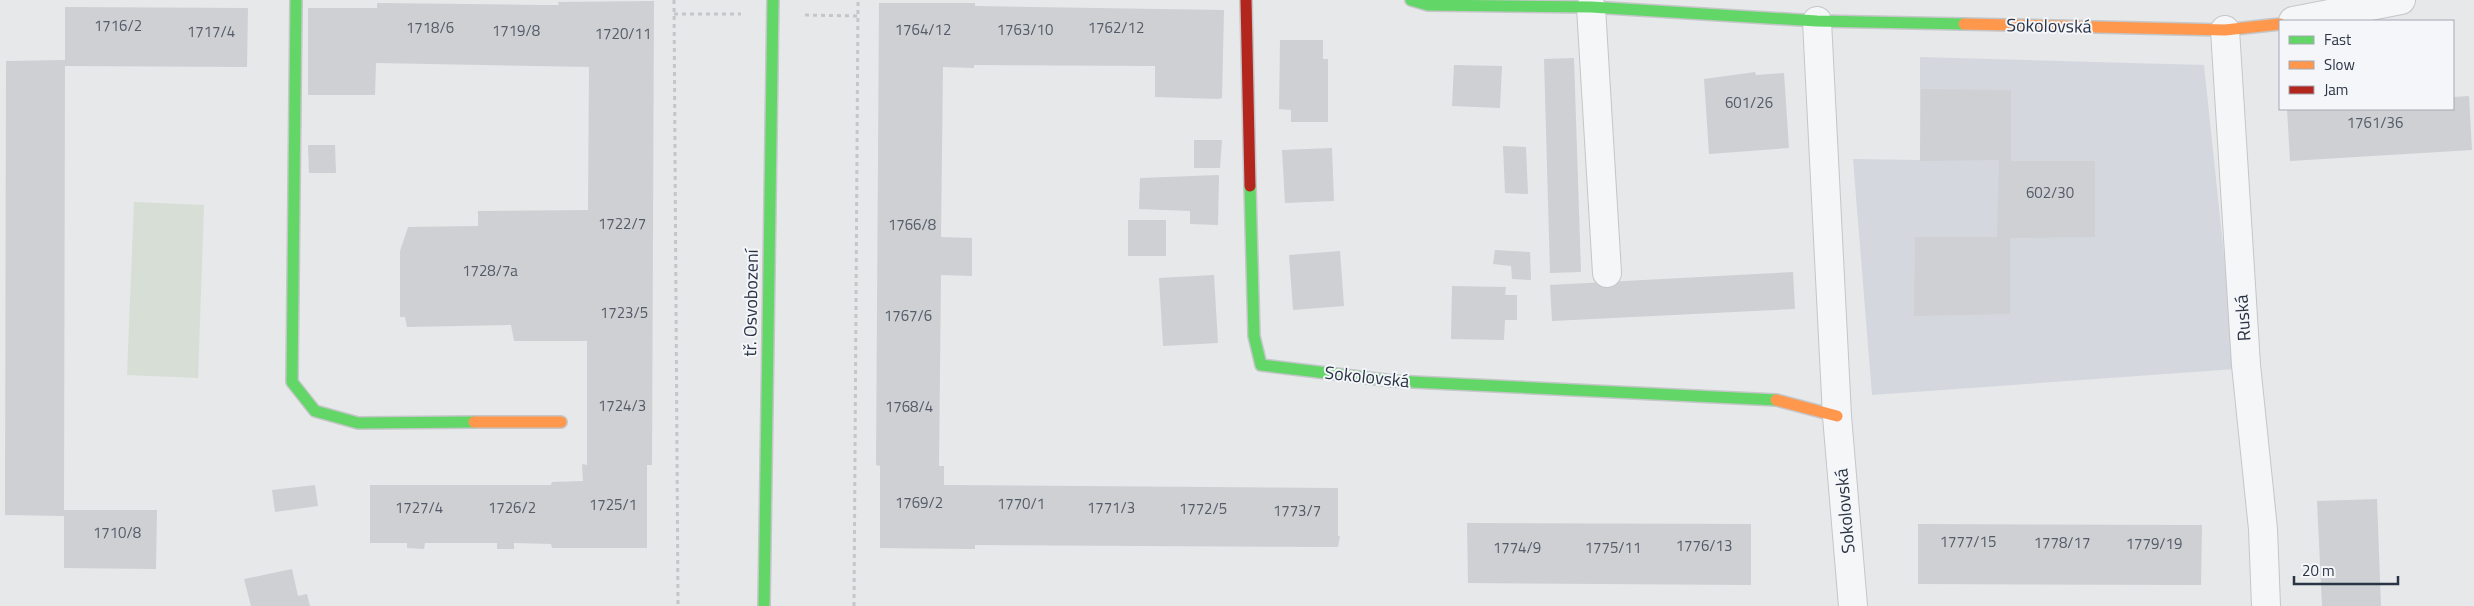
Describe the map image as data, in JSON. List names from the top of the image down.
{
  "streets": {
    "street": ["Sokolovská", "tř. Osvobození", "Ruská"]
  },
  "crossings": [
    ["Sokolovská", "Ruská"]
  ],
  "house_numbers": [
    "1716/2",
    "1718/6",
    "1762/12",
    "1764/12",
    "1763/10",
    "1719/8",
    "1717/4",
    "1720/11",
    "601/26",
    "1761/36",
    "602/30",
    "1722/7",
    "1766/8",
    "1728/7a",
    "1723/5",
    "1767/6",
    "1724/3",
    "1768/4",
    "1769/2",
    "1770/1",
    "1725/1",
    "1727/4",
    "1726/2",
    "1771/3",
    "1772/5",
    "1773/7",
    "1710/8",
    "1777/15",
    "1778/17",
    "1779/19",
    "1776/13",
    "1774/9",
    "1775/11"
  ],
  "legend": ["Fast", "Slow", "Jam"],
  "scale_bar": "20 m"
}
